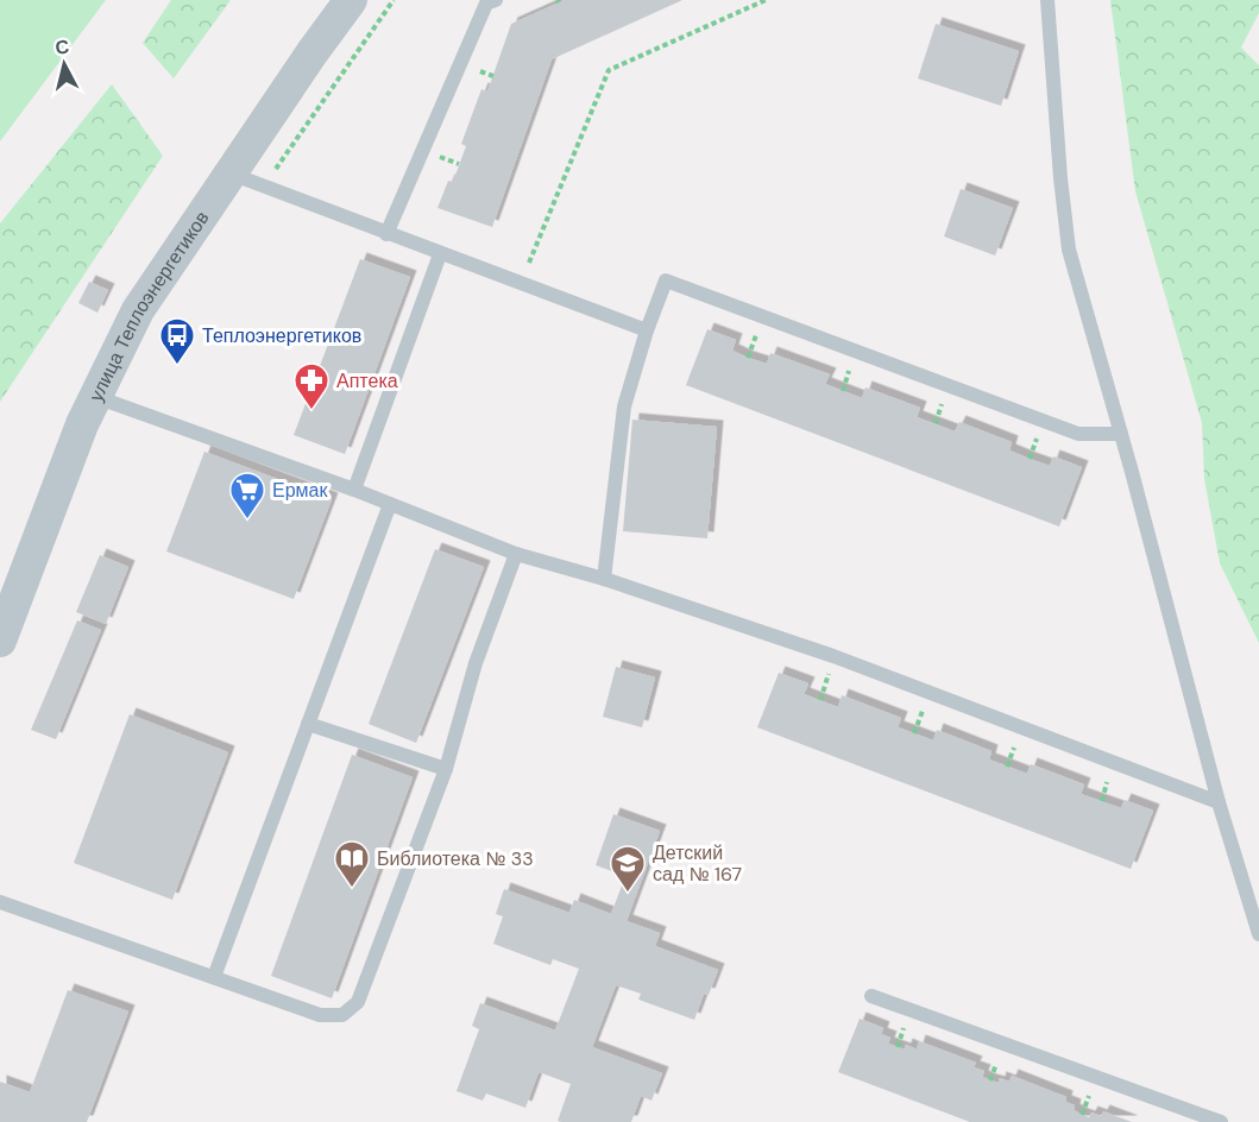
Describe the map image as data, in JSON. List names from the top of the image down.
{
  "streets": {
    "street": ["улица Теплоэнергетиков"]
  },
  "places": {
    "bus stop": ["Теплоэнергетиков"],
    "pharmacy": ["Аптека"],
    "supermarket": ["Ермак"],
    "library": ["Библиотека № 33"],
    "school or university": ["Детский сад № 167"]
  },
  "north": "top"
}
